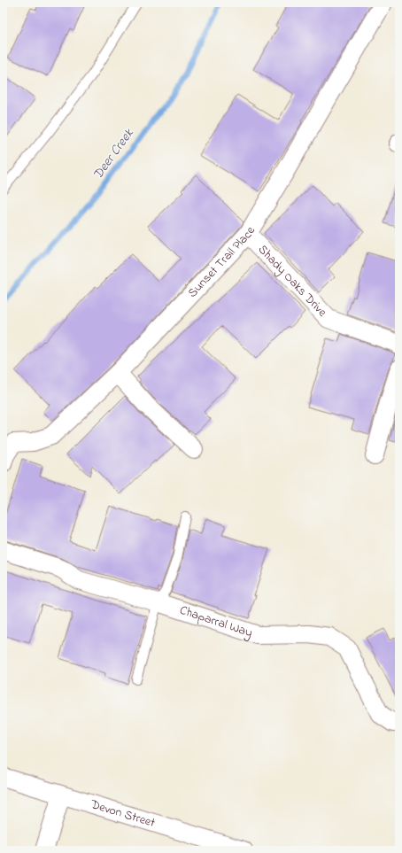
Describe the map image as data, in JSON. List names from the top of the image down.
{
  "streets": {
    "street": [
      "Sunset Trail Place",
      "Shady Oaks Drive",
      "Chaparral Way",
      "Devon Street"
    ]
  },
  "crossings": [
    ["Sunset Trail Place", "Shady Oaks Drive"]
  ],
  "water": ["Deer Creek"]
}
